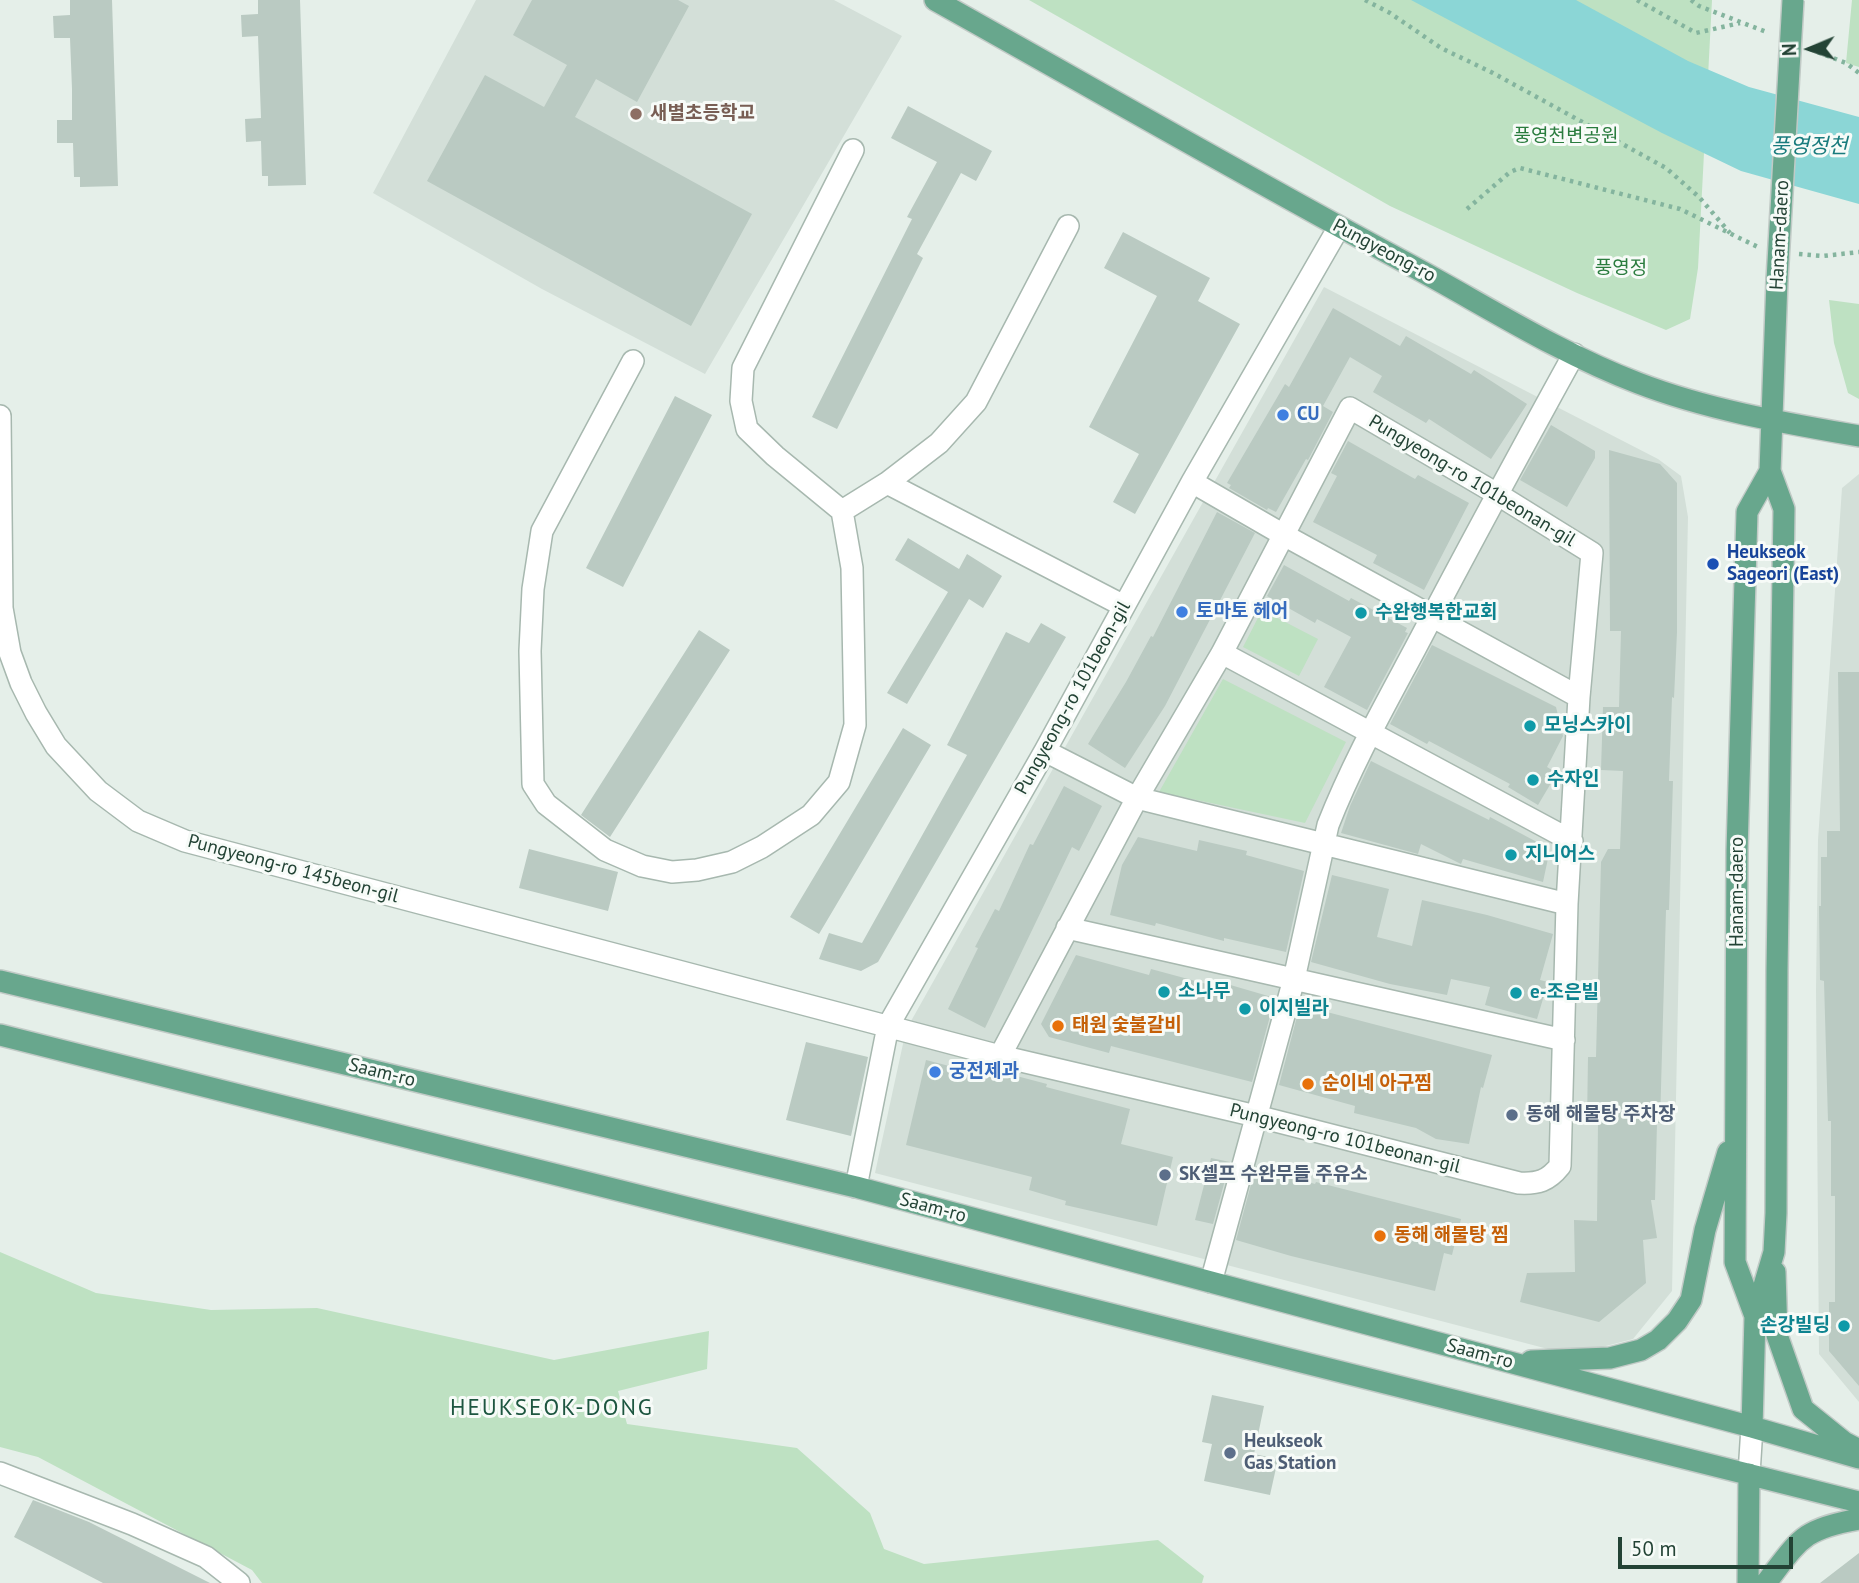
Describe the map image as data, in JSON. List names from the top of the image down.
{
  "streets": {
    "main road": ["Hanam-daero", "Pungyeong-ro", "Saam-ro"],
    "street": ["Pungyeong-ro 101beonan-gil", "Pungyeong-ro 101beon-gil", "Pungyeong-ro 145beon-gil"]
  },
  "crossings": [
    ["Hanam-daero", "Pungyeong-ro"],
    ["Hanam-daero", "Saam-ro"],
    ["Pungyeong-ro", "Pungyeong-ro 101beon-gil"],
    ["Pungyeong-ro 101beonan-gil", "Pungyeong-ro 101beon-gil"],
    ["Pungyeong-ro 101beonan-gil", "Pungyeong-ro 145beon-gil"],
    ["Pungyeong-ro 101beon-gil", "Pungyeong-ro 145beon-gil"],
    ["Pungyeong-ro 101beon-gil", "Saam-ro"]
  ],
  "districts": ["HEUKSEOK-DONG"],
  "water": ["풍영정천"],
  "parks": ["풍영천변공원", "풍영정"],
  "places": [
    "새별초등학교",
    "CU",
    "Heukseok Sageori (East)",
    "토마토 헤어",
    "수완행복한교회",
    "모닝스카이",
    "수자인",
    "지니어스",
    "소나무",
    "e-조은빌",
    "이지빌라",
    "태원 숯불갈비",
    "궁전제과",
    "순이네 아구찜",
    "동해 해물탕 주차장",
    "SK셀프 수완무들 주유소",
    "동해 해물탕 찜",
    "손강빌딩",
    "Heukseok Gas Station"
  ],
  "scale_bar": "50 m",
  "north": "left"
}
